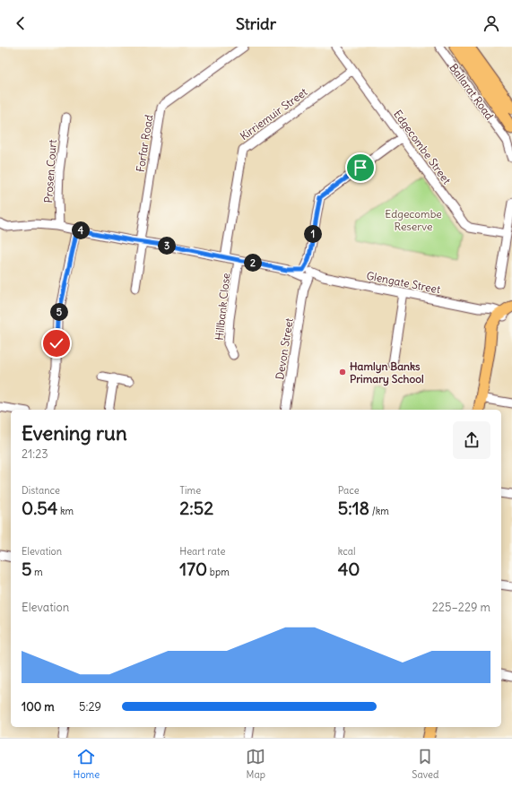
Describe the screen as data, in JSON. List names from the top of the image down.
{
  "streets": {
    "highway": ["Ballarat Road"],
    "street": [
      "Kirriemuir Street",
      "Forfar Road",
      "Edgecombe Street",
      "Prosen Court",
      "Glengate Street",
      "Hillbank Close",
      "Devon Street"
    ]
  },
  "crossings": [
    ["Kirriemuir Street", "Edgecombe Street"],
    ["Kirriemuir Street", "Glengate Street"],
    ["Forfar Road", "Glengate Street"],
    ["Edgecombe Street", "Devon Street"],
    ["Prosen Court", "Glengate Street"],
    ["Glengate Street", "Hillbank Close"],
    ["Glengate Street", "Devon Street"]
  ],
  "parks": ["Edgecombe Reserve"],
  "places": ["Hamlyn Banks Primary School"],
  "page": {
    "header": "Stridr",
    "pins": [
      "4",
      "1",
      "3",
      "2",
      "5"
    ],
    "heading": ["Evening run", "21:23"],
    "stats": [
      ["Distance", "0.54 km"],
      ["Time", "2:52"],
      ["Pace", "5:18 /km"],
      ["Elevation", "5 m"],
      ["Heart rate", "170 bpm"],
      ["kcal", "40"]
    ],
    "chart": ["Elevation", "225–229 m"],
    "list": [
      {
        "name": "100 m",
        "note": "5:29"
      }
    ],
    "tabs": ["Home", "Map", "Saved"]
  }
}
